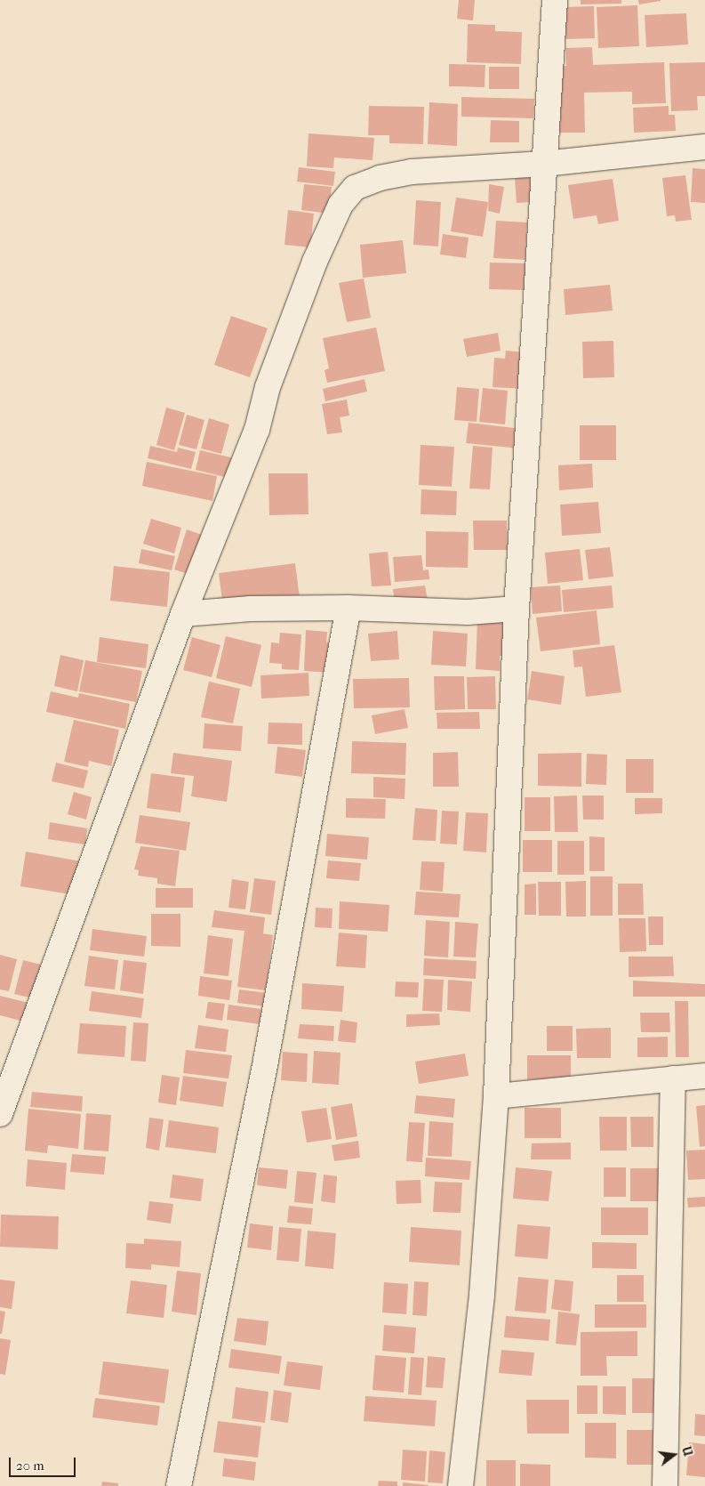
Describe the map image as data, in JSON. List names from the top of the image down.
{
  "scale_bar": "20 m",
  "north": "right"
}
